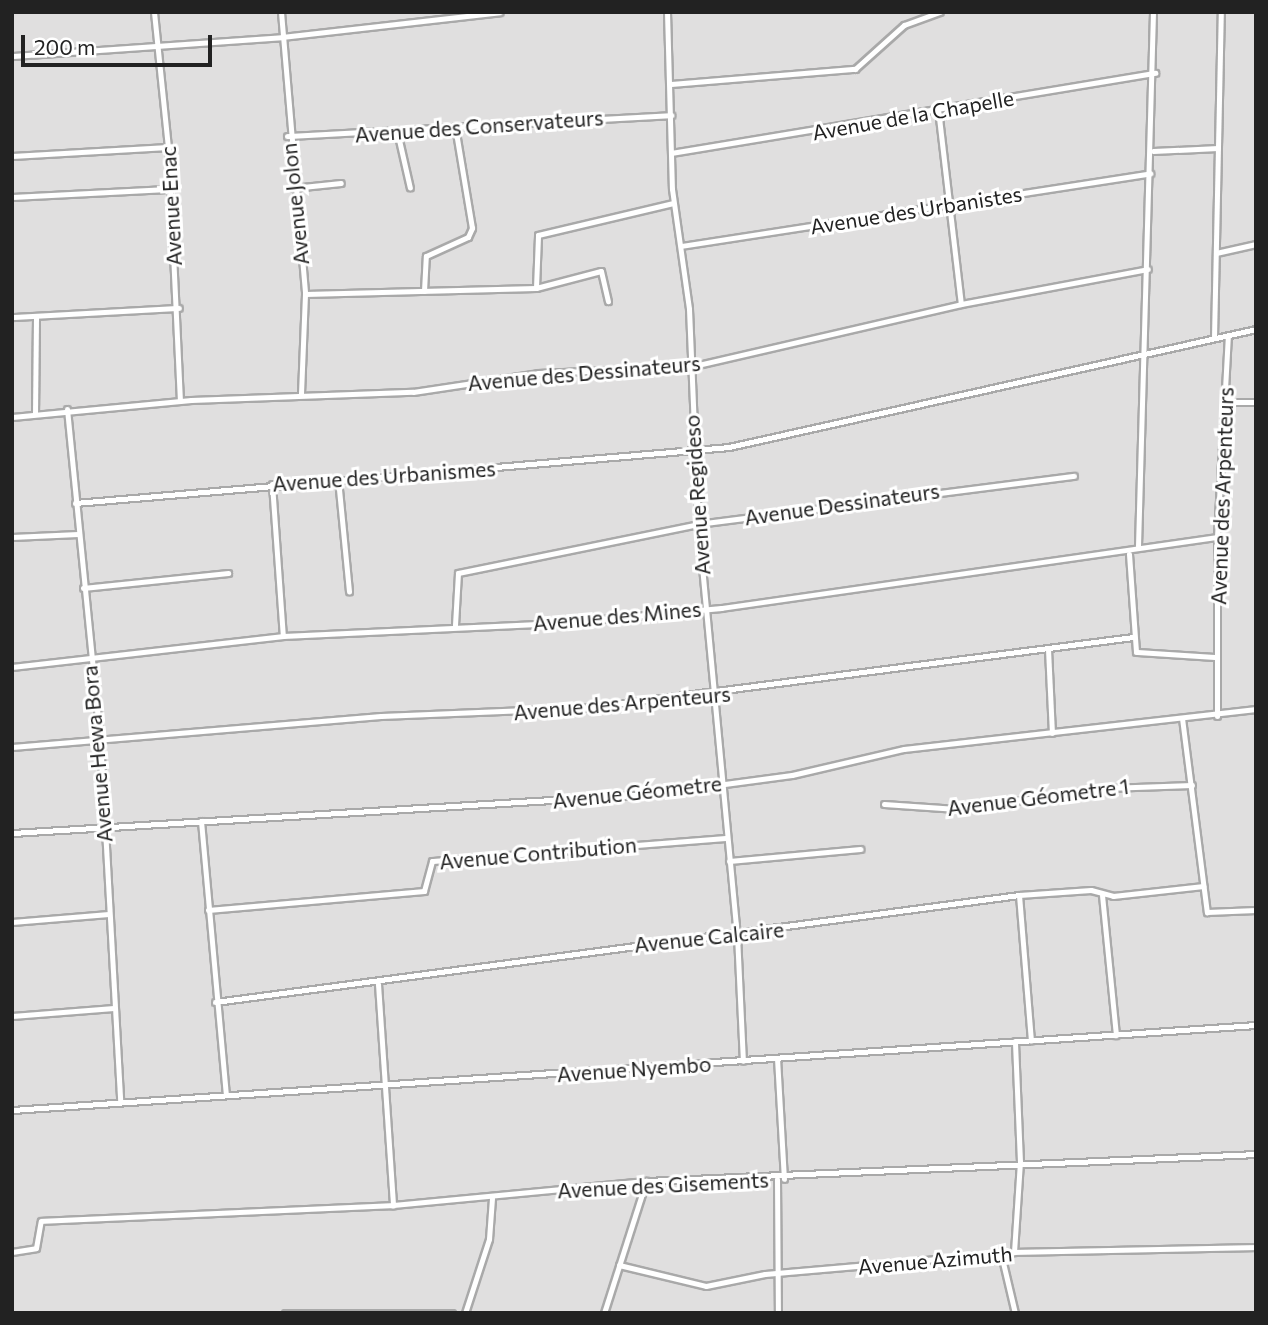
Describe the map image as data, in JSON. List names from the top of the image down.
{
  "streets": {
    "street": [
      "Avenue de la Chapelle",
      "Avenue des Conservateurs",
      "Avenue Jolon",
      "Avenue Enac",
      "Avenue des Urbanistes",
      "Avenue des Dessinateurs",
      "Avenue des Urbanismes",
      "Avenue Regideso",
      "Avenue des Arpenteurs",
      "Avenue Dessinateurs",
      "Avenue des Mines",
      "Avenue Hewa Bora",
      "Avenue Géometre",
      "Avenue Géometre 1",
      "Avenue Contribution",
      "Avenue Calcaire",
      "Avenue Nyembo",
      "Avenue des Gisements",
      "Avenue Azimuth"
    ]
  },
  "crossings": [
    ["Avenue de la Chapelle", "Avenue Regideso"],
    ["Avenue des Conservateurs", "Avenue Jolon"],
    ["Avenue des Conservateurs", "Avenue Regideso"],
    ["Avenue Jolon", "Avenue des Dessinateurs"],
    ["Avenue Enac", "Avenue des Dessinateurs"],
    ["Avenue des Urbanistes", "Avenue Regideso"],
    ["Avenue des Dessinateurs", "Avenue Regideso"],
    ["Avenue des Dessinateurs", "Avenue Hewa Bora"],
    ["Avenue des Urbanismes", "Avenue Regideso"],
    ["Avenue des Urbanismes", "Avenue Hewa Bora"],
    ["Avenue Regideso", "Avenue des Arpenteurs"],
    ["Avenue Regideso", "Avenue Dessinateurs"],
    ["Avenue Regideso", "Avenue des Mines"],
    ["Avenue Regideso", "Avenue Géometre"],
    ["Avenue Regideso", "Avenue Contribution"],
    ["Avenue Regideso", "Avenue Calcaire"],
    ["Avenue Regideso", "Avenue Nyembo"],
    ["Avenue des Arpenteurs", "Avenue Hewa Bora"],
    ["Avenue des Arpenteurs", "Avenue Géometre"],
    ["Avenue Dessinateurs", "Avenue des Mines"],
    ["Avenue des Mines", "Avenue Hewa Bora"],
    ["Avenue Hewa Bora", "Avenue Géometre"],
    ["Avenue Hewa Bora", "Avenue Nyembo"]
  ],
  "scale_bar": "200 m"
}
